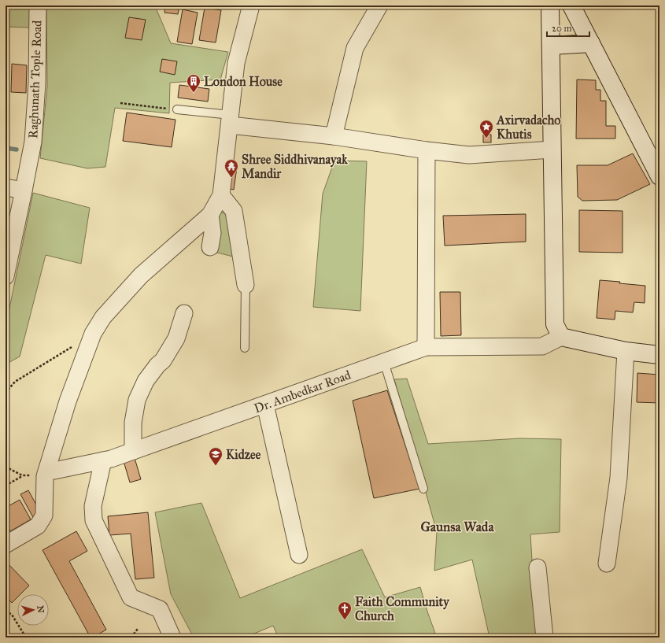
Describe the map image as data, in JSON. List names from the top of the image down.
{
  "streets": {
    "street": ["Raghunath Tople Road", "Dr. Ambedkar Road"]
  },
  "districts": ["Gaunsa Wada"],
  "places": {
    "building": ["London House"],
    "place": ["Axirvadacho Khutis"],
    "temple": ["Shree Siddhivanayak Mandir"],
    "school or university": ["Kidzee"],
    "church": ["Faith Community Church"]
  },
  "scale_bar": "20 m",
  "north": "right"
}
